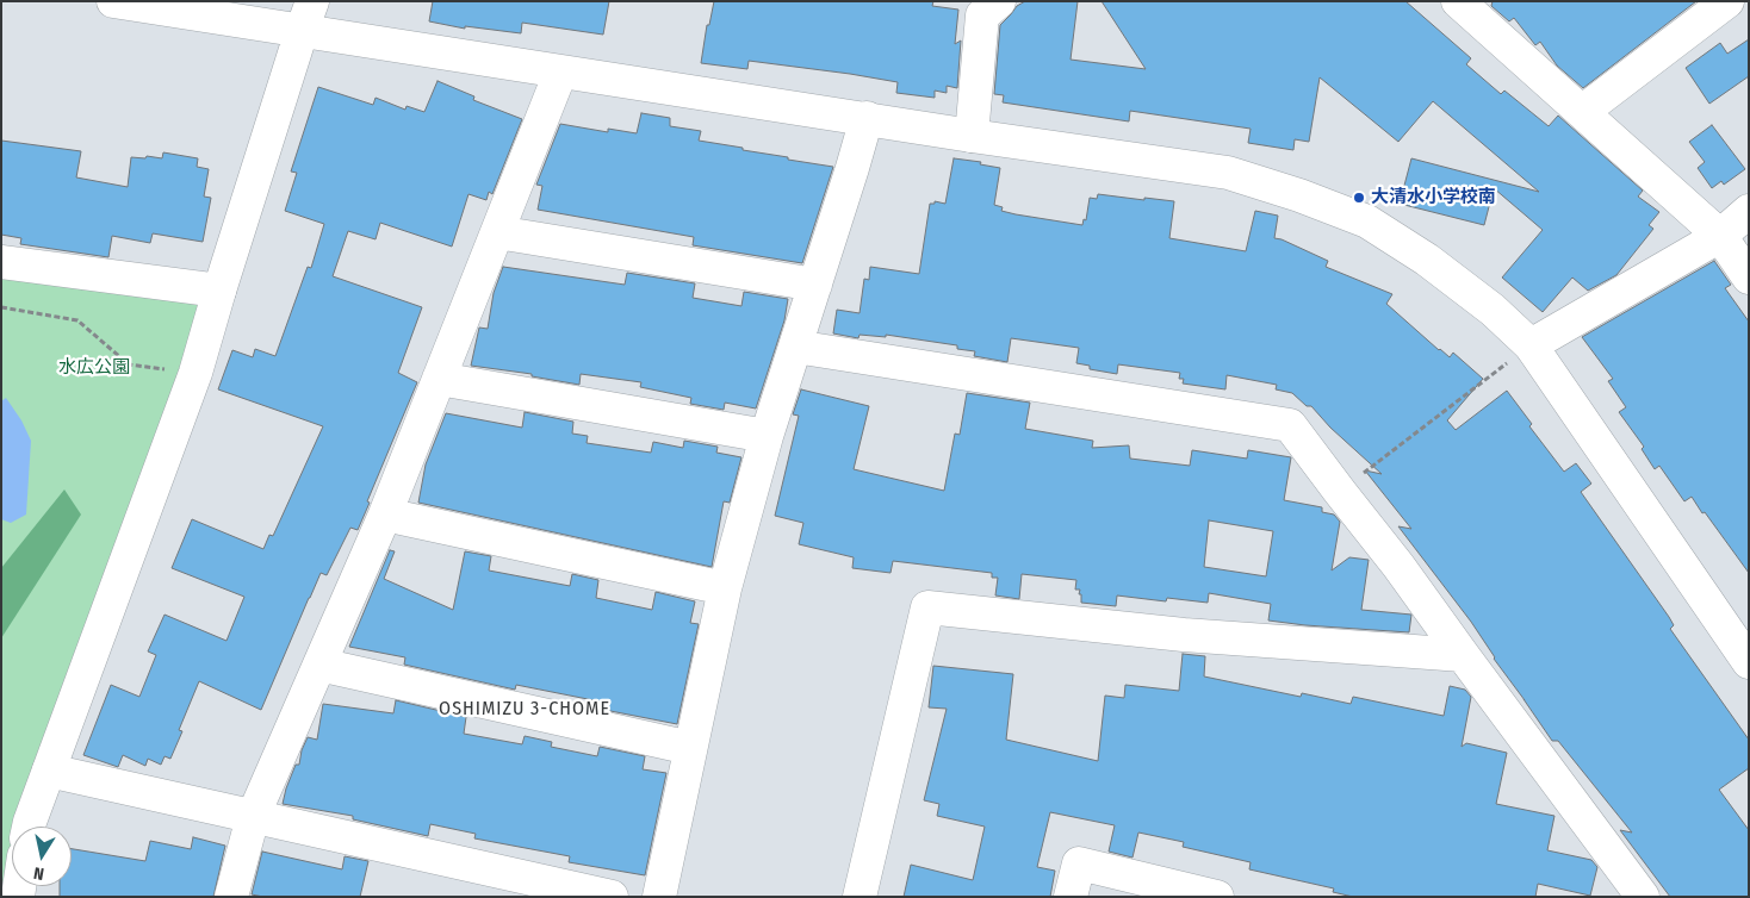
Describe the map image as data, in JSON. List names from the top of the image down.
{
  "districts": ["OSHIMIZU 3-CHOME"],
  "parks": ["水広公園"],
  "places": ["大清水小学校南"],
  "north": "bottom"
}
